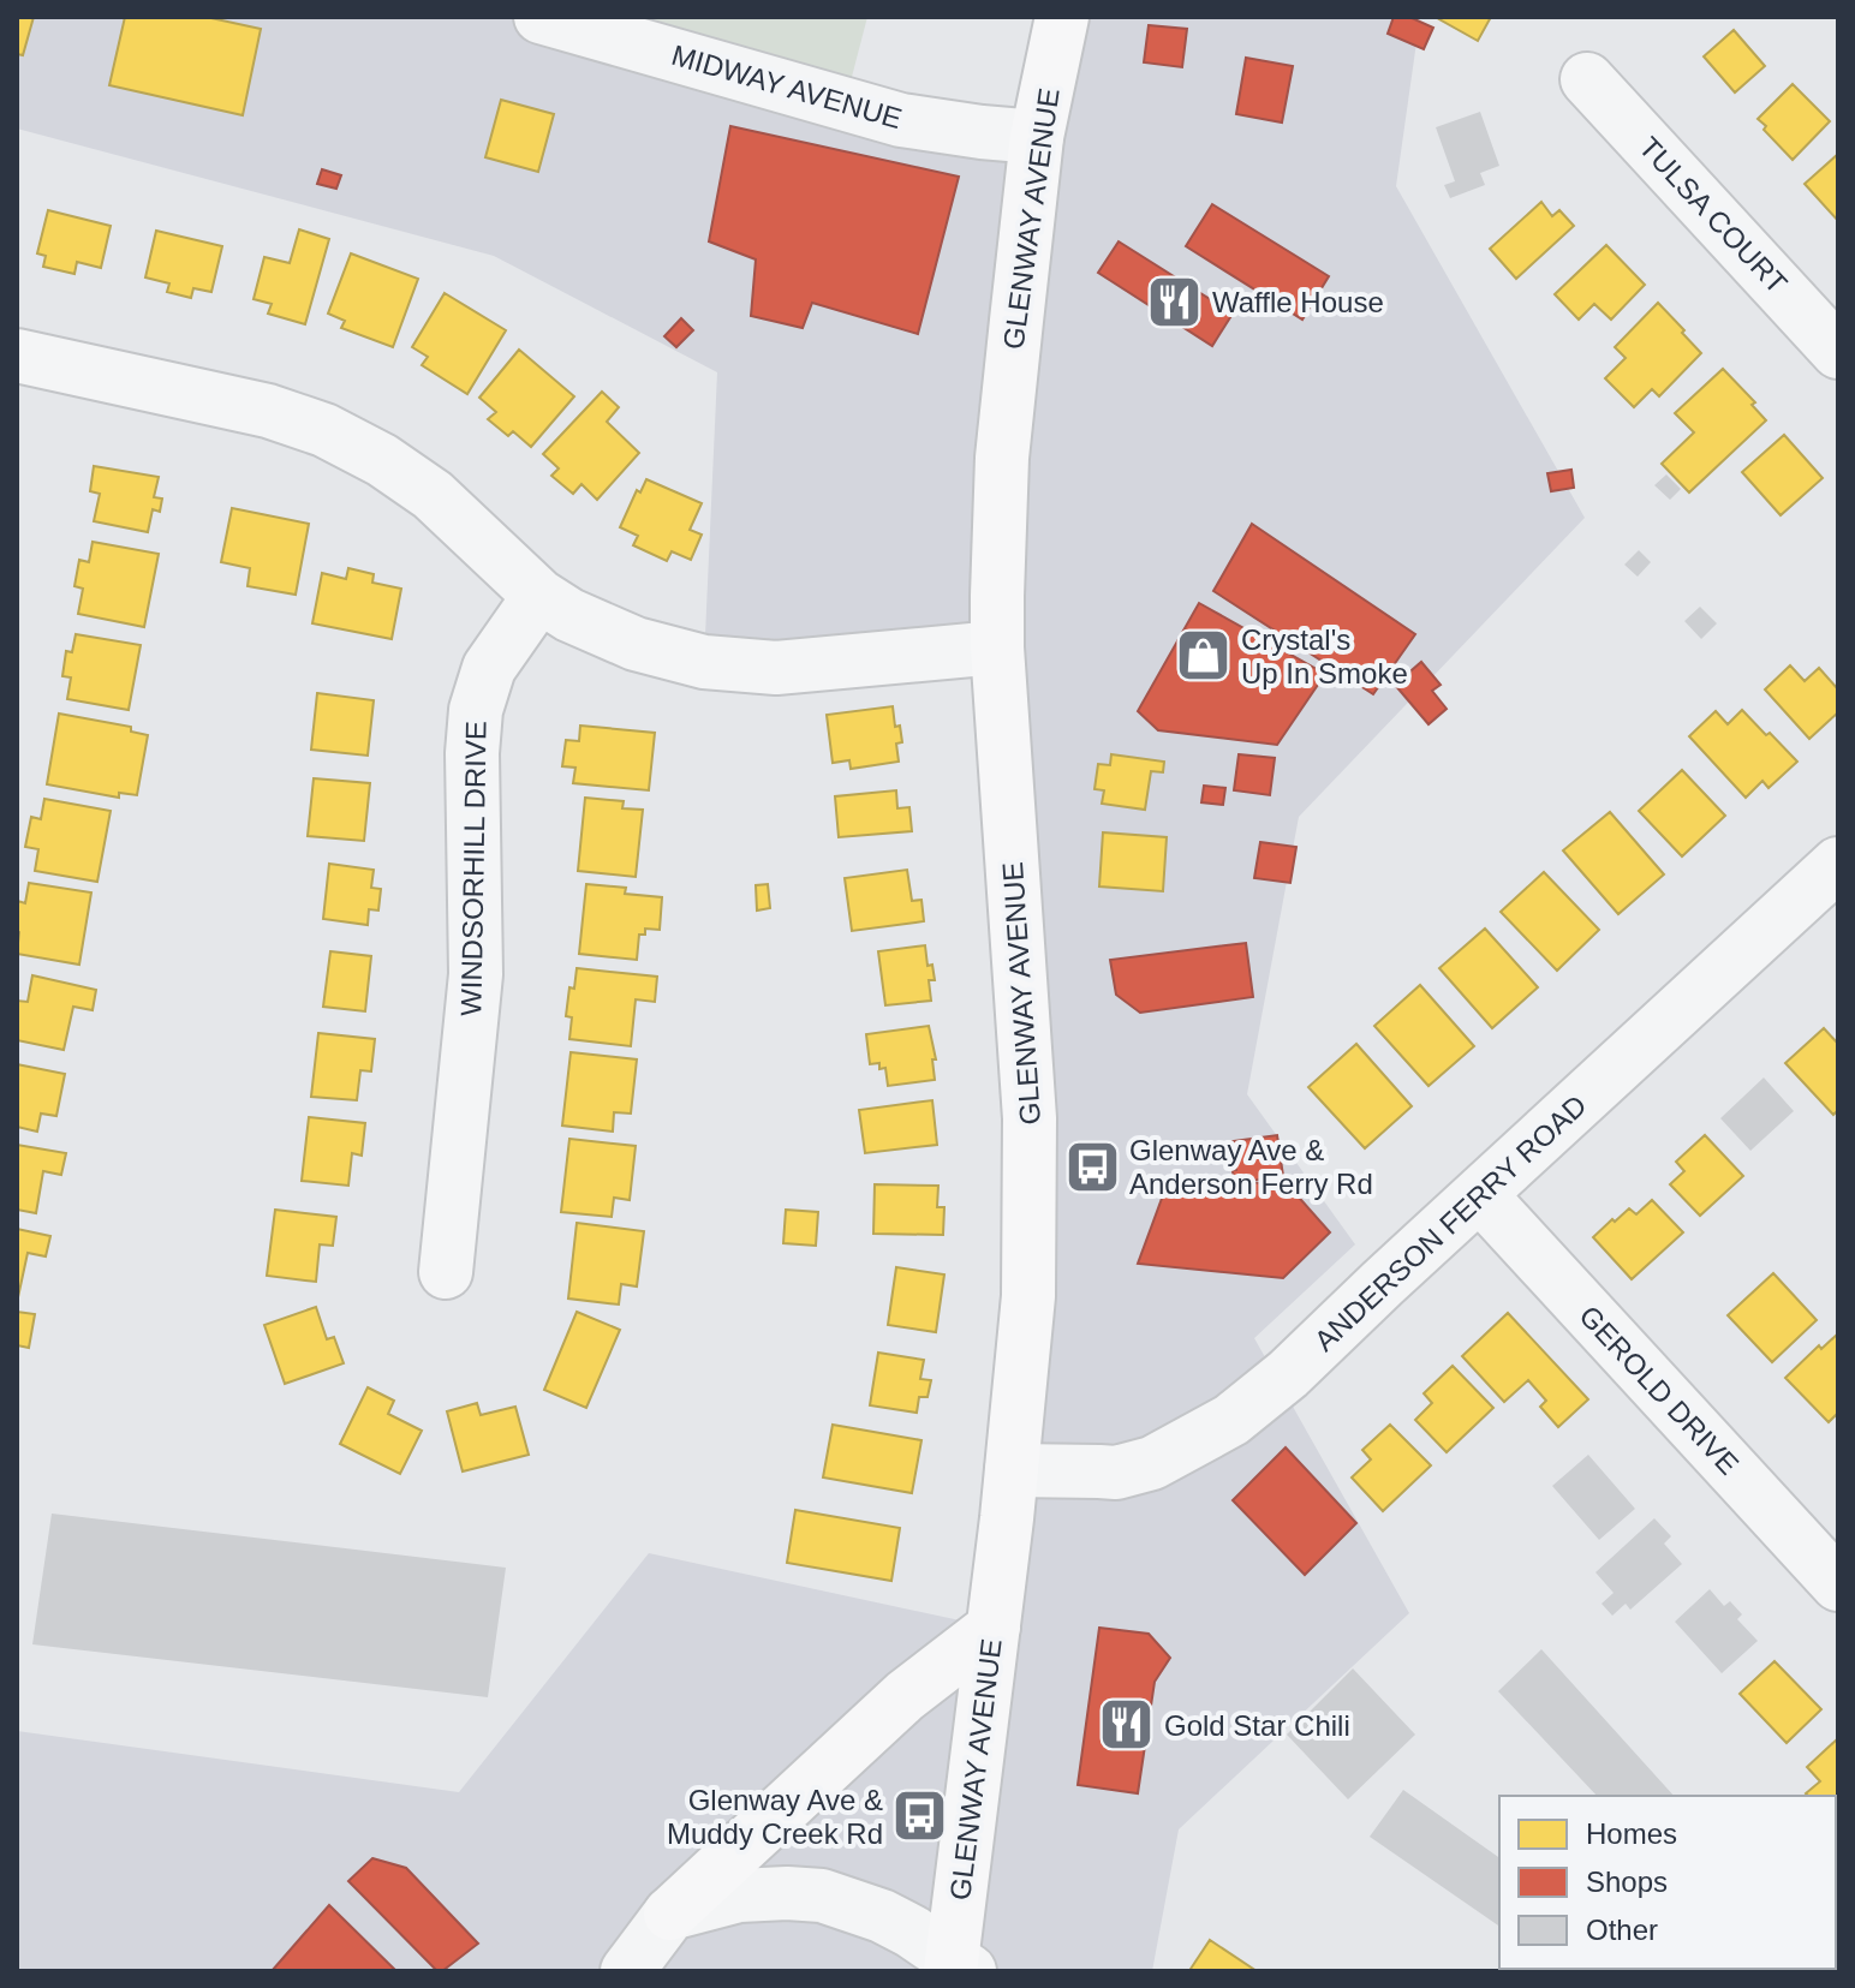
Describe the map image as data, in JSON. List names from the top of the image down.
{
  "streets": {
    "main road": ["GLENWAY AVENUE"],
    "street": [
      "MIDWAY AVENUE",
      "TULSA COURT",
      "WINDSORHILL DRIVE",
      "ANDERSON FERRY ROAD",
      "GEROLD DRIVE"
    ]
  },
  "crossings": [
    ["MIDWAY AVENUE", "GLENWAY AVENUE"],
    ["GLENWAY AVENUE", "ANDERSON FERRY ROAD"],
    ["ANDERSON FERRY ROAD", "GEROLD DRIVE"]
  ],
  "places": {
    "restaurant": ["Waffle House", "Gold Star Chili"],
    "shop": ["Crystal's Up In Smoke"],
    "bus stop": ["Glenway Ave & Anderson Ferry Rd", "Glenway Ave & Muddy Creek Rd"]
  },
  "legend": ["Homes", "Shops", "Other"]
}
